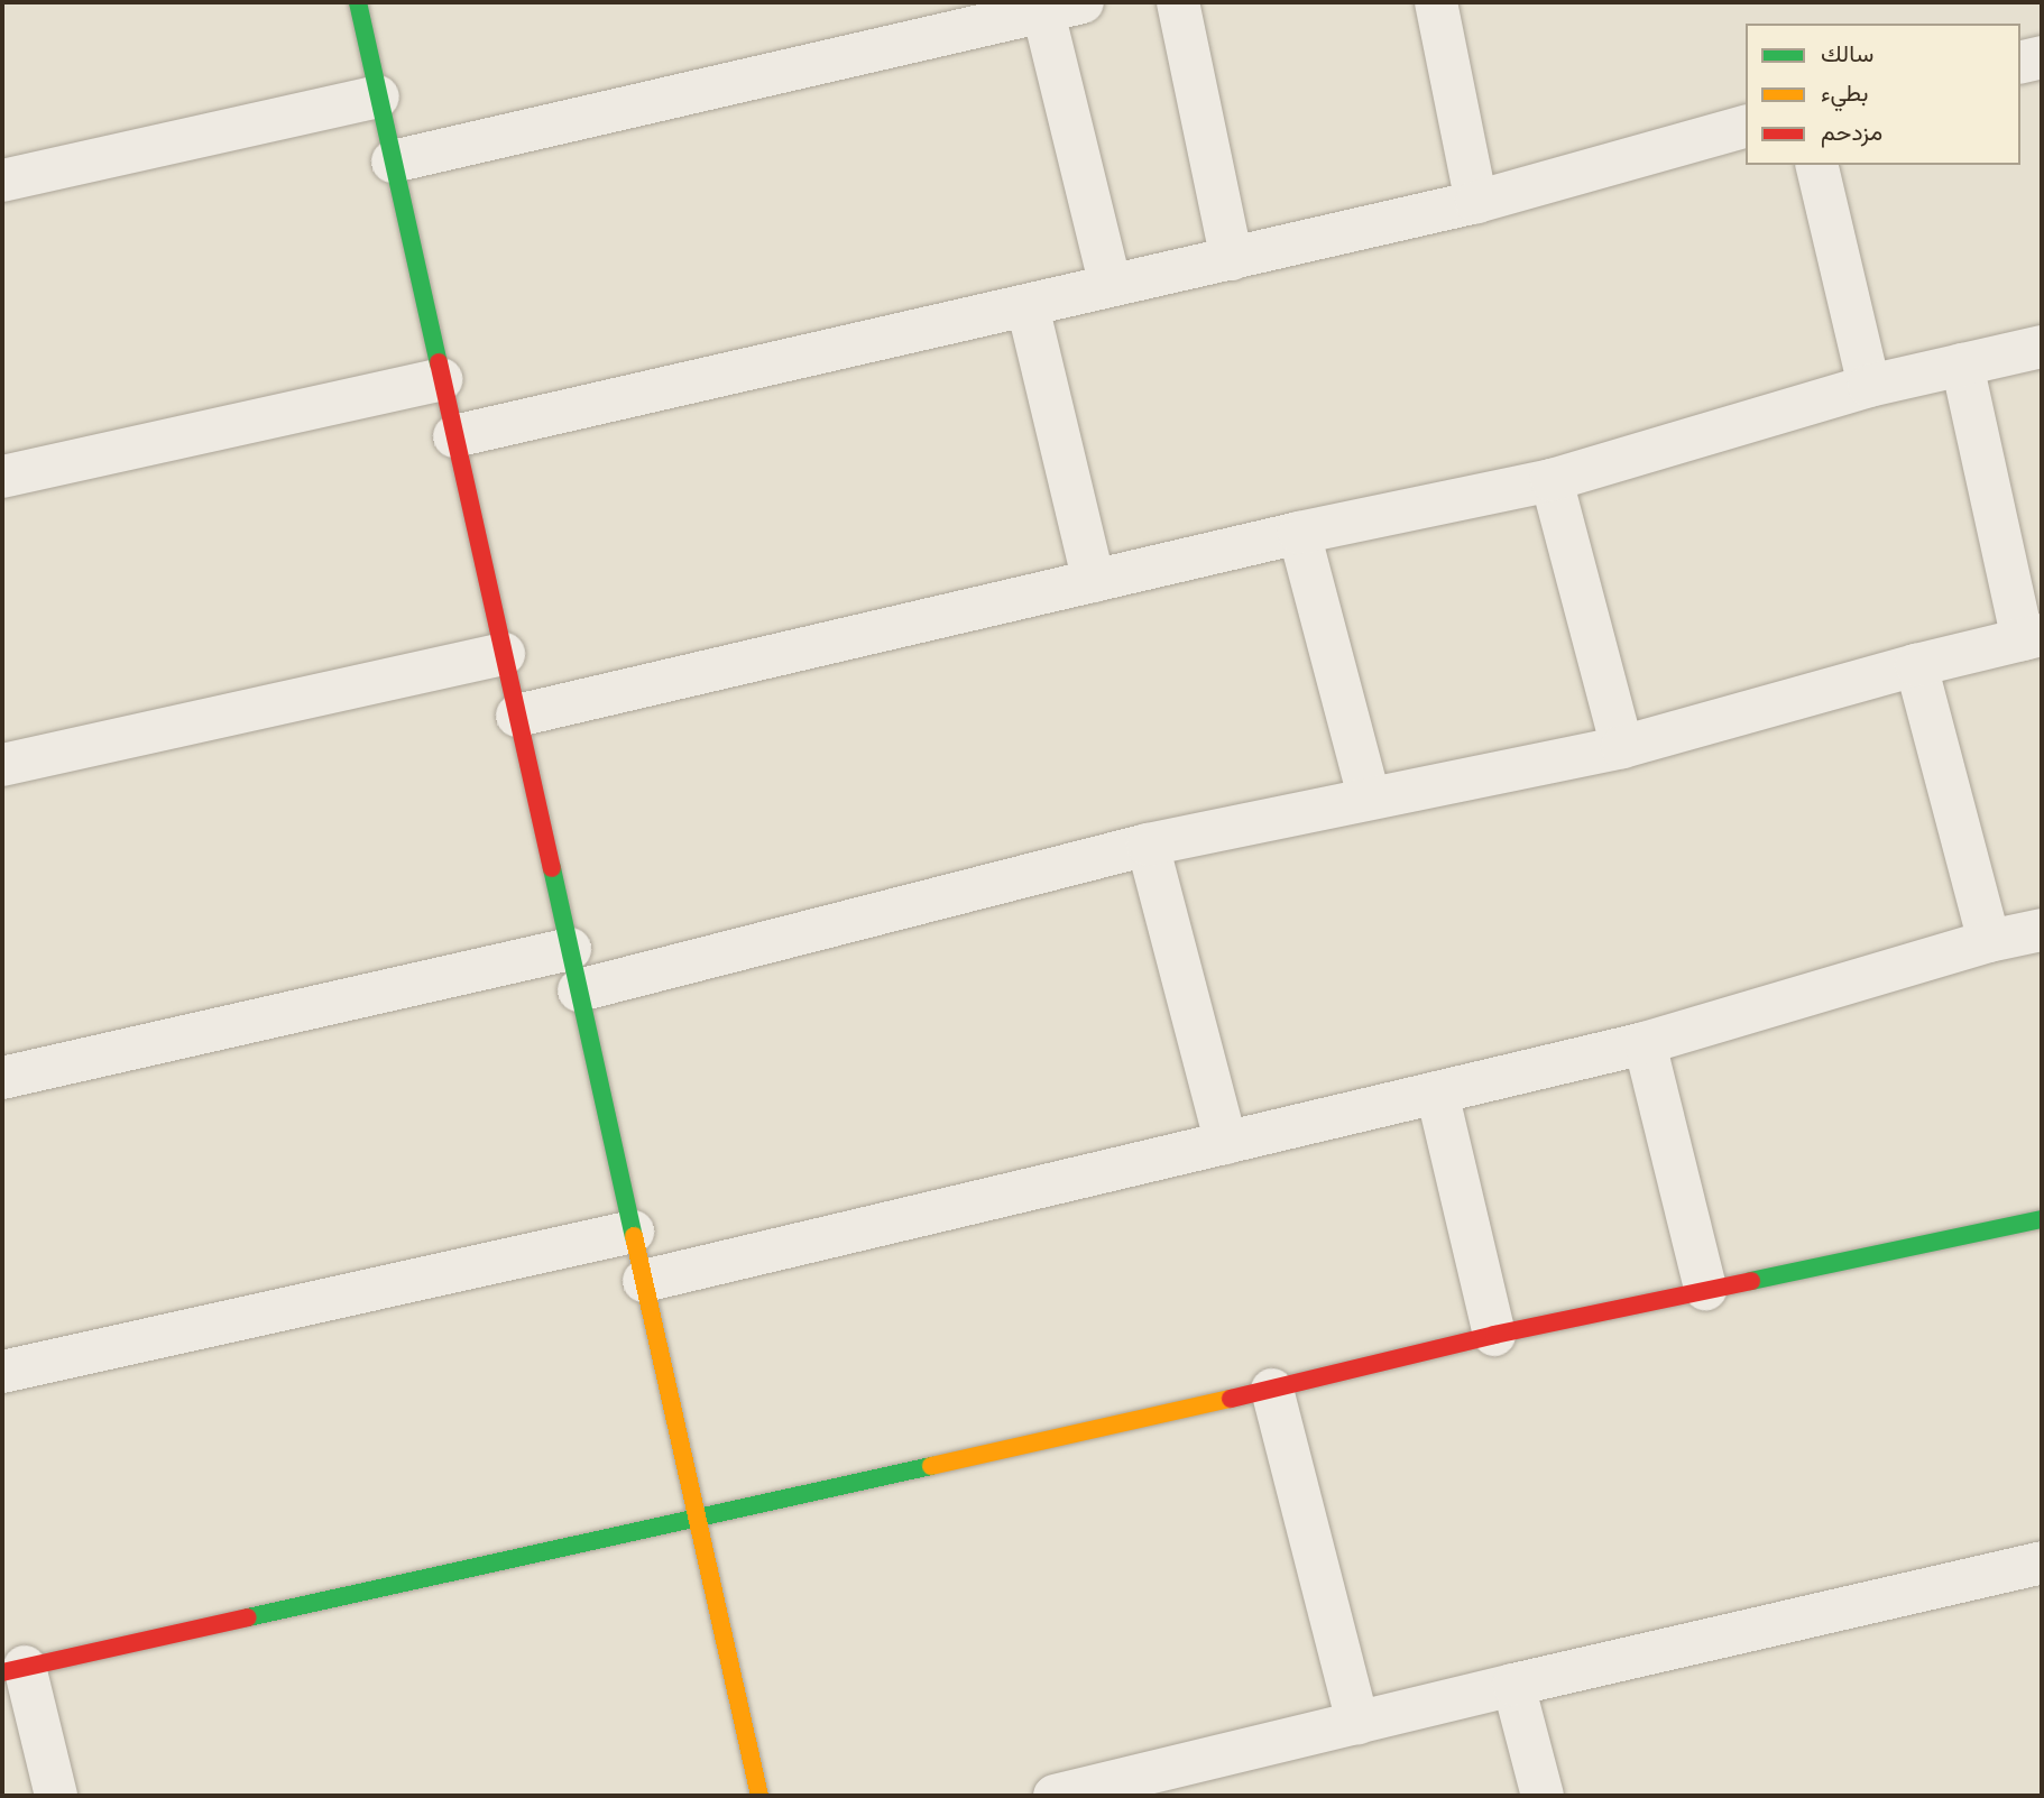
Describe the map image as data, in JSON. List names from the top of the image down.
{
  "legend": ["سالك", "بطيء", "مزدحم"]
}
